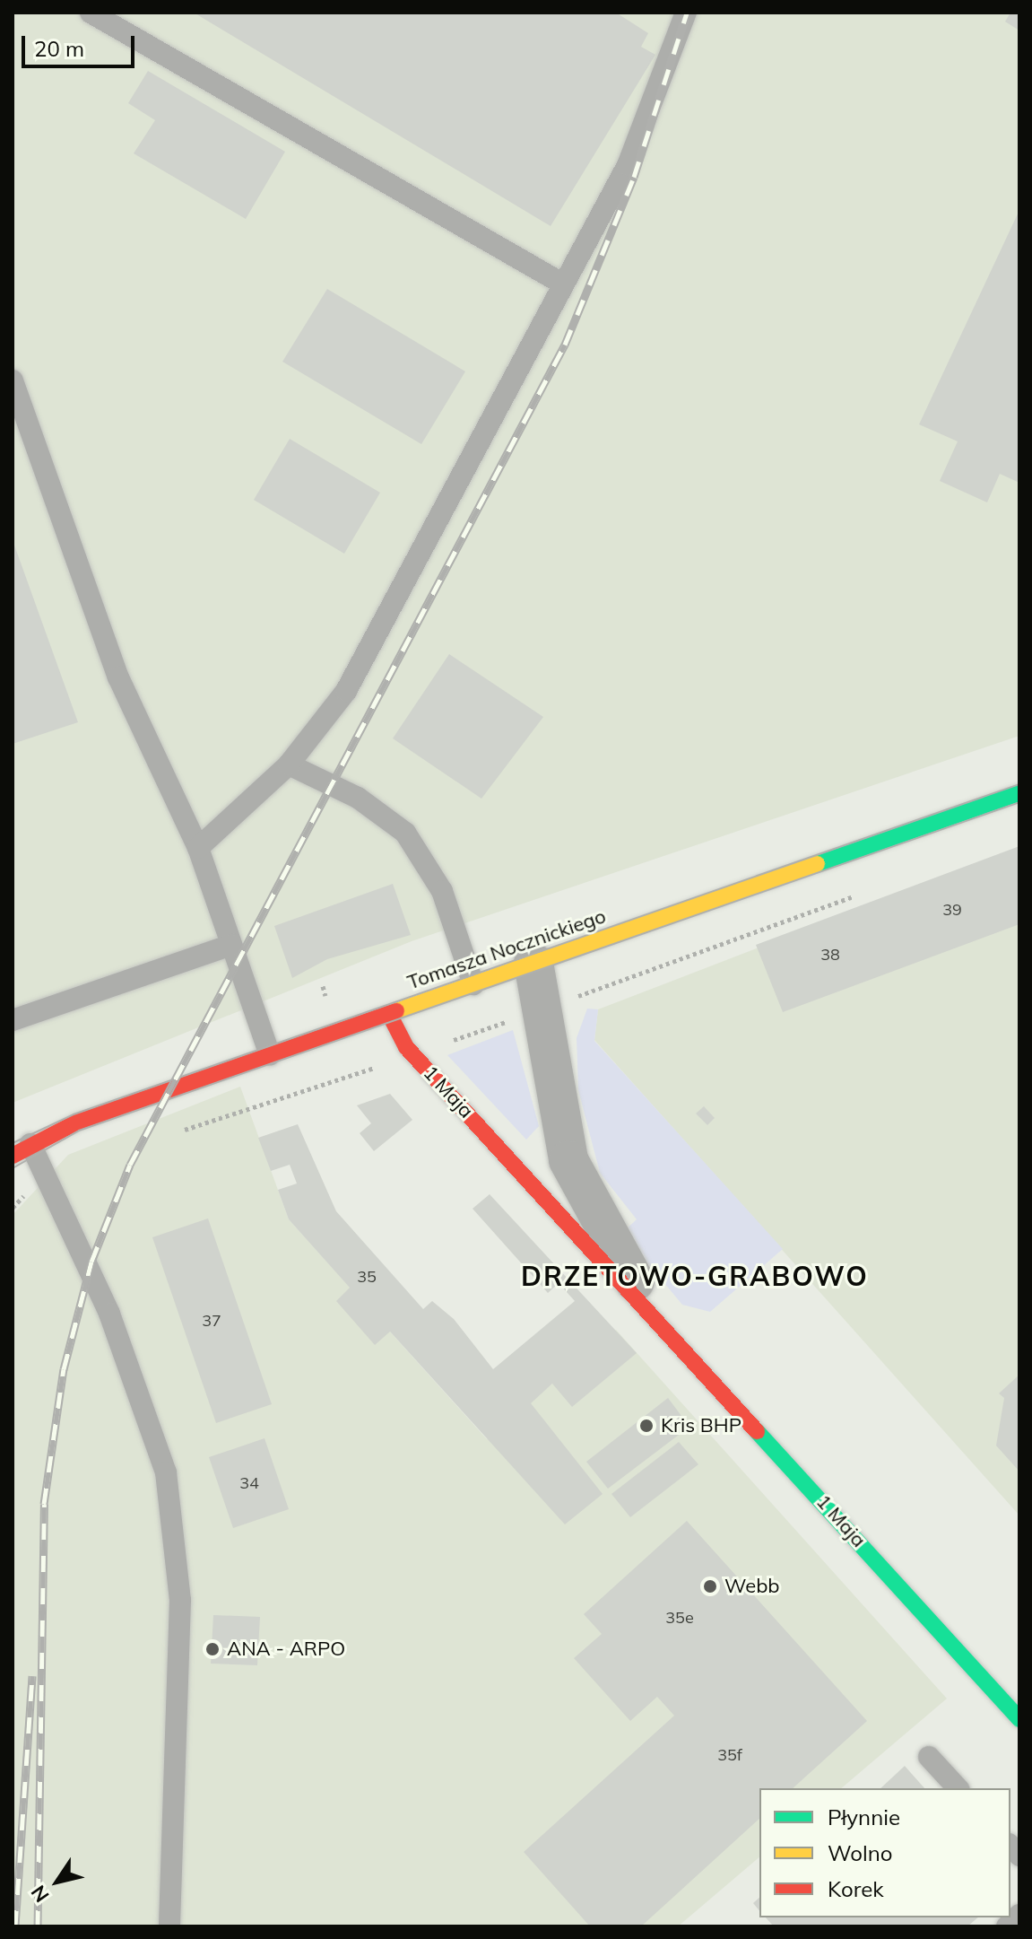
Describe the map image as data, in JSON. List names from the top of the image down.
{
  "streets": {
    "street": ["Tomasza Nocznickiego", "1 Maja"]
  },
  "crossings": [
    ["Tomasza Nocznickiego", "1 Maja"]
  ],
  "districts": ["DRZETOWO-GRABOWO"],
  "places": ["Kris BHP", "Webb", "ANA - ARPO"],
  "house_numbers": [
    "39",
    "38",
    "35",
    "37",
    "34",
    "35e",
    "35f"
  ],
  "legend": ["Płynnie", "Wolno", "Korek"],
  "scale_bar": "20 m",
  "north": "bottom left"
}
